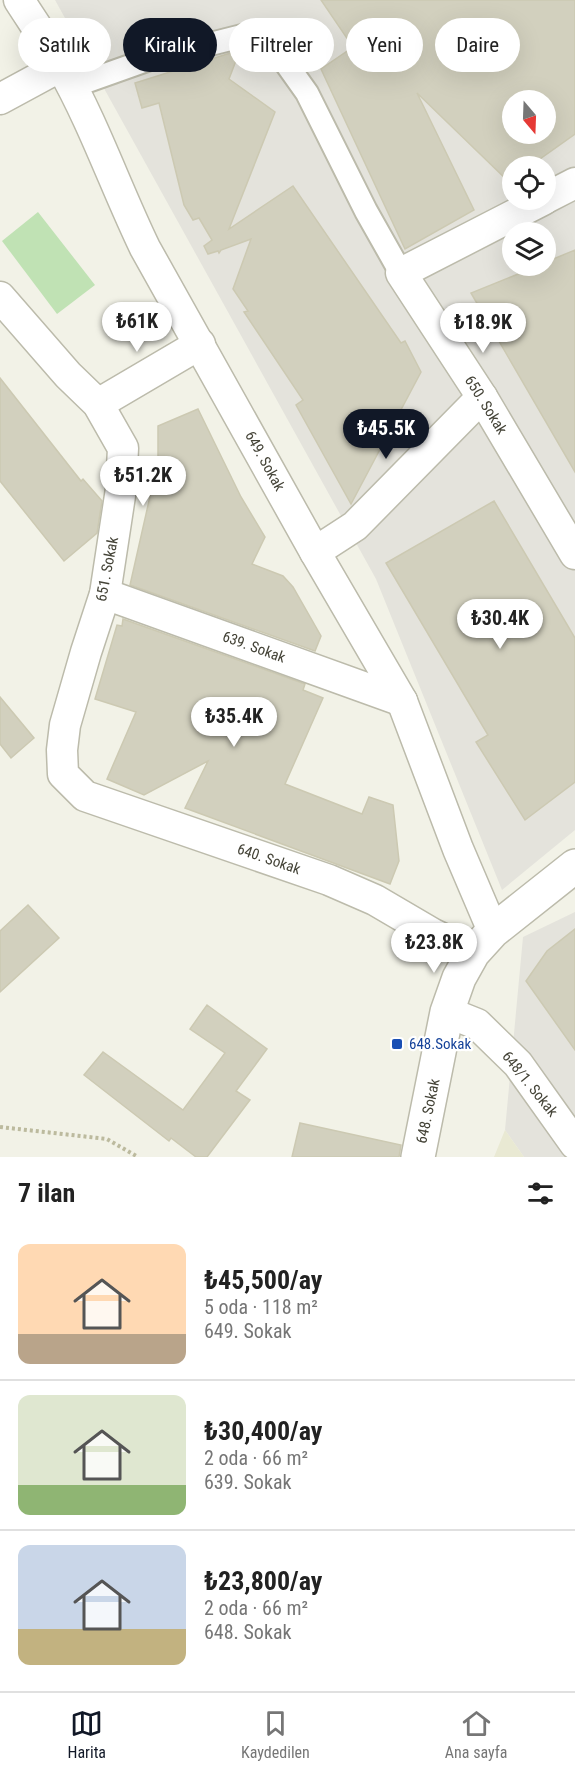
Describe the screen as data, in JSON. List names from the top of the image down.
{
  "streets": {
    "street": [
      "650. Sokak",
      "649. Sokak",
      "651. Sokak",
      "639. Sokak",
      "640. Sokak",
      "648/1. Sokak",
      "648. Sokak"
    ]
  },
  "crossings": [
    ["649. Sokak", "639. Sokak"],
    ["649. Sokak", "640. Sokak"],
    ["649. Sokak", "648. Sokak"],
    ["651. Sokak", "639. Sokak"],
    ["651. Sokak", "640. Sokak"],
    ["640. Sokak", "648. Sokak"],
    ["648/1. Sokak", "648. Sokak"]
  ],
  "places": {
    "transit": ["648.Sokak"]
  },
  "north": "bottom",
  "page": {
    "chip": [
      "Satılık",
      "Kiralık",
      "Filtreler",
      "Yeni",
      "Daire"
    ],
    "price": [
      "₺61K",
      "₺18.9K",
      "₺45.5K",
      "₺51.2K",
      "₺30.4K",
      "₺35.4K",
      "₺23.8K"
    ],
    "heading": "7 ilan",
    "list": [
      {
        "name": "₺45,500/ay",
        "note": "5 oda · 118 m² · 649. Sokak"
      },
      {
        "name": "₺30,400/ay",
        "note": "2 oda · 66 m² · 639. Sokak"
      },
      {
        "name": "₺23,800/ay",
        "note": "2 oda · 66 m² · 648. Sokak"
      }
    ],
    "tabs": ["Harita", "Kaydedilen", "Ana sayfa"]
  }
}
